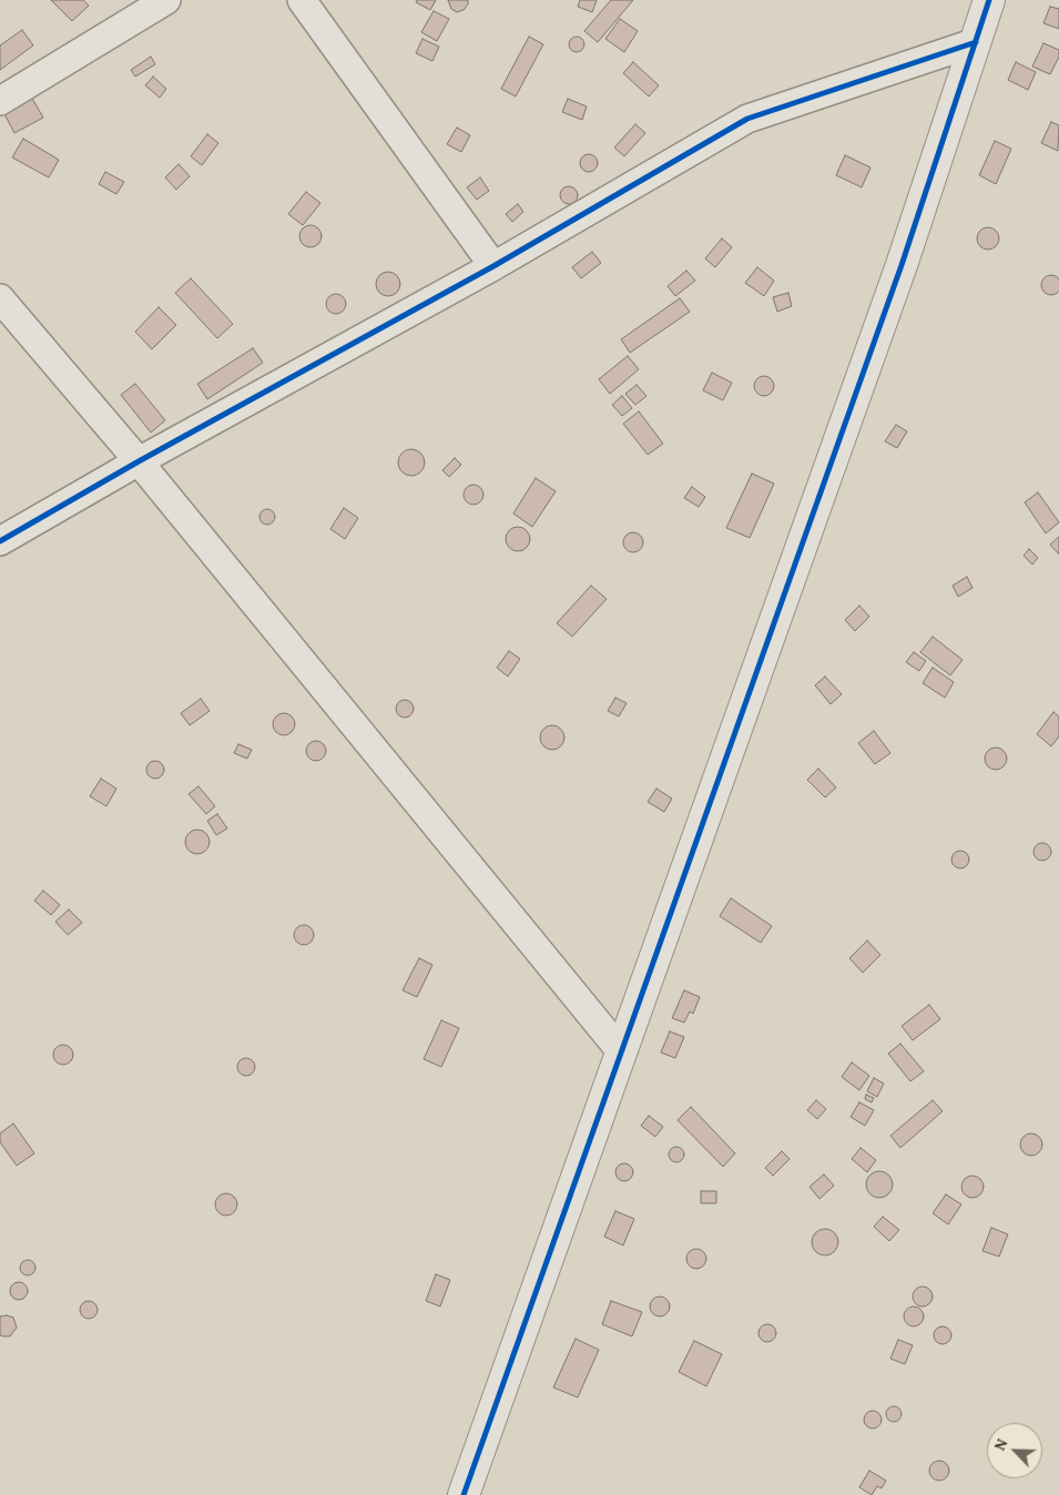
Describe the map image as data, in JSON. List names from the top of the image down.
{
  "north": "top left"
}
